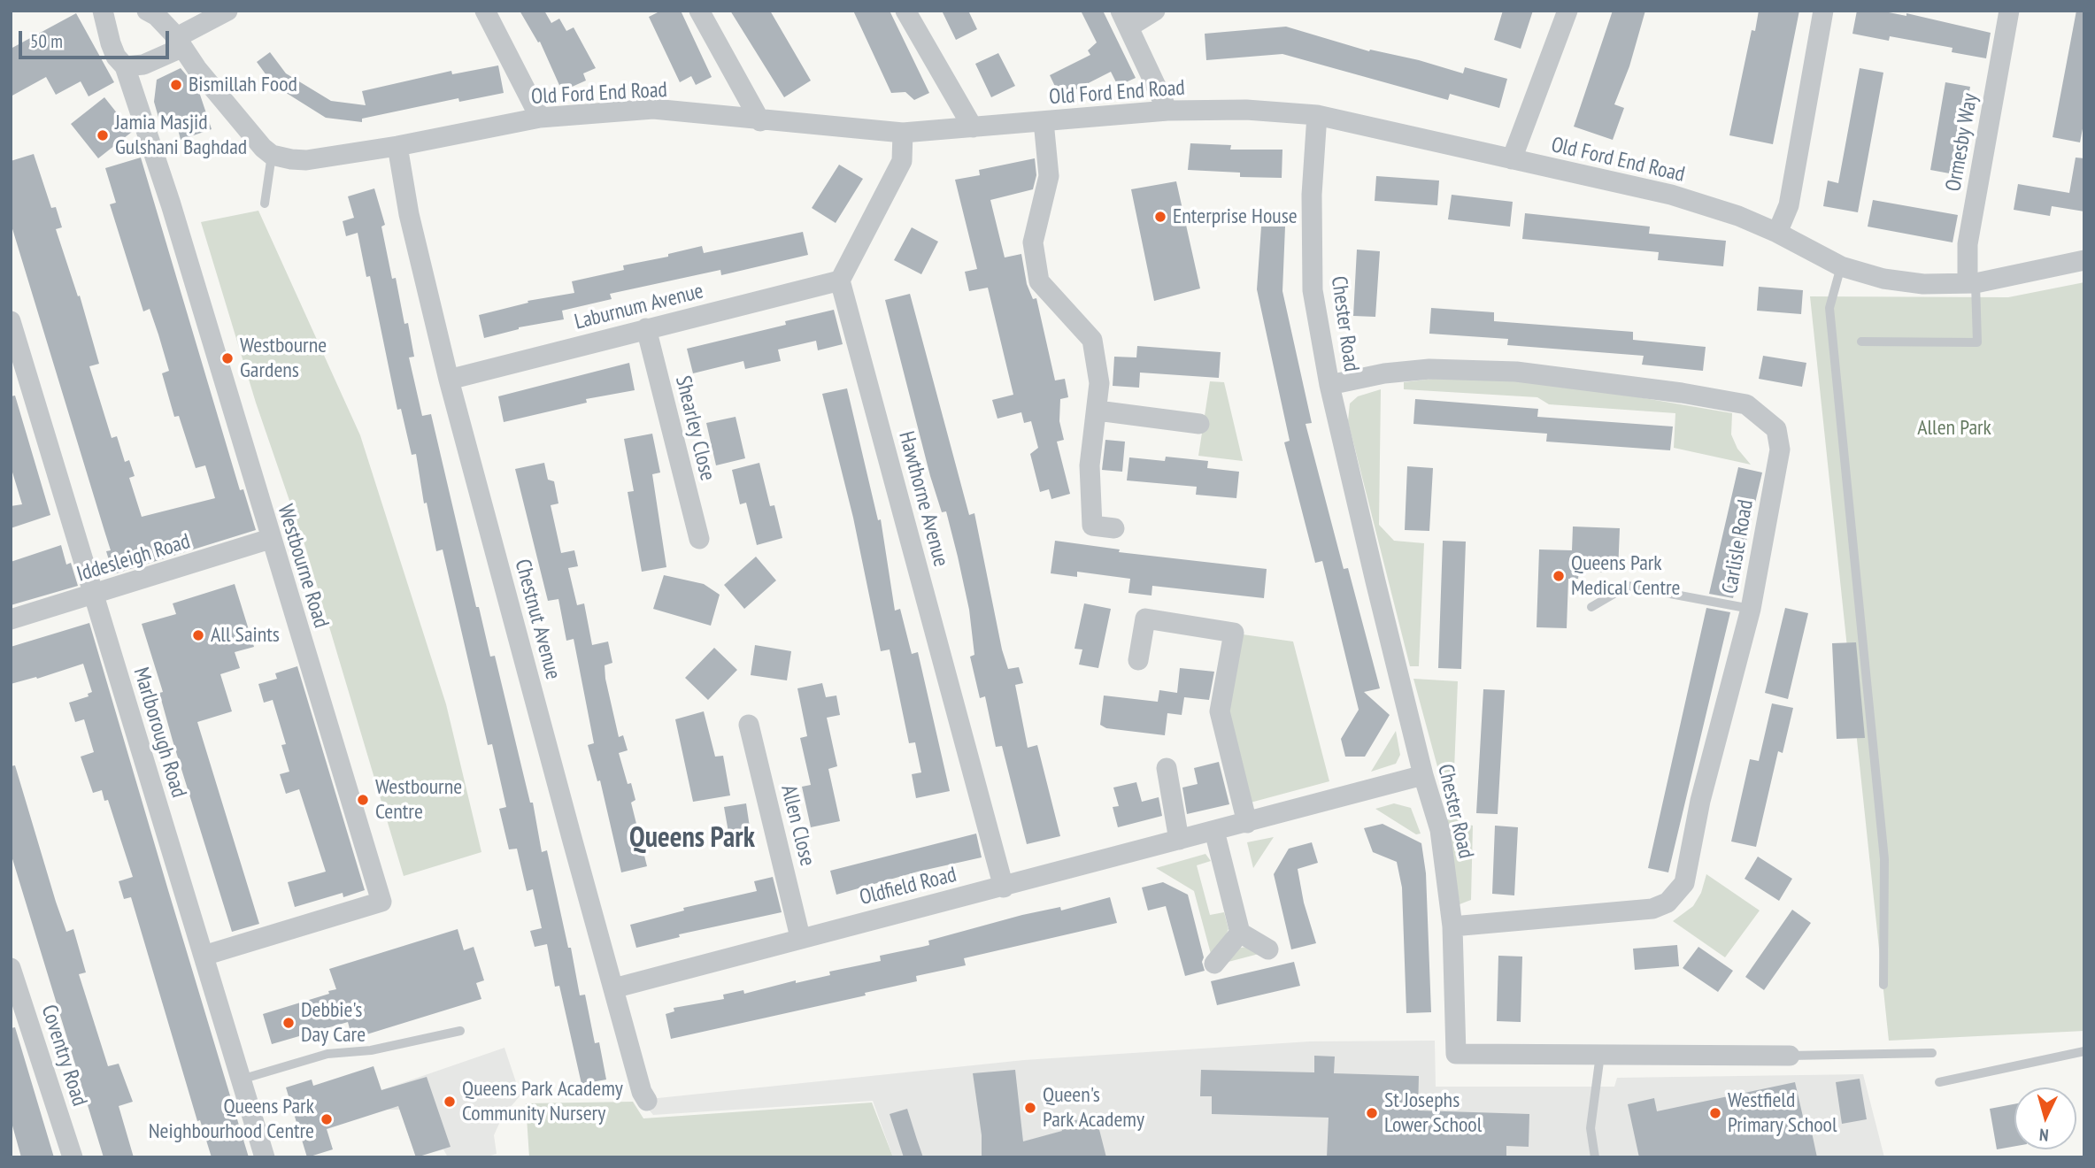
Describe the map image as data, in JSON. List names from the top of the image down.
{
  "streets": {
    "street": [
      "Old Ford End Road",
      "Ormesby Way",
      "Laburnum Avenue",
      "Chester Road",
      "Shearley Close",
      "Hawthorne Avenue",
      "Carlisle Road",
      "Iddesleigh Road",
      "Westbourne Road",
      "Chestnut Avenue",
      "Marlborough Road",
      "Allen Close",
      "Oldfield Road",
      "Coventry Road"
    ]
  },
  "crossings": [
    ["Old Ford End Road", "Ormesby Way"],
    ["Old Ford End Road", "Chester Road"],
    ["Old Ford End Road", "Chestnut Avenue"],
    ["Laburnum Avenue", "Shearley Close"],
    ["Laburnum Avenue", "Hawthorne Avenue"],
    ["Laburnum Avenue", "Chestnut Avenue"],
    ["Chester Road", "Carlisle Road"],
    ["Chester Road", "Oldfield Road"],
    ["Hawthorne Avenue", "Oldfield Road"],
    ["Iddesleigh Road", "Westbourne Road"],
    ["Iddesleigh Road", "Marlborough Road"],
    ["Westbourne Road", "Marlborough Road"],
    ["Chestnut Avenue", "Oldfield Road"],
    ["Allen Close", "Oldfield Road"]
  ],
  "districts": ["Queens Park"],
  "parks": ["Allen Park"],
  "places": [
    "Bismillah Food",
    "Jamia Masjid Gulshani Baghdad",
    "Enterprise House",
    "Westbourne Gardens",
    "Queens Park Medical Centre",
    "All Saints",
    "Westbourne Centre",
    "Debbie's Day Care",
    "Queens Park Academy Community Nursery",
    "Queen's Park Academy",
    "St Josephs Lower School",
    "Westfield Primary School",
    "Queens Park Neighbourhood Centre"
  ],
  "scale_bar": "50 m",
  "north": "bottom"
}
